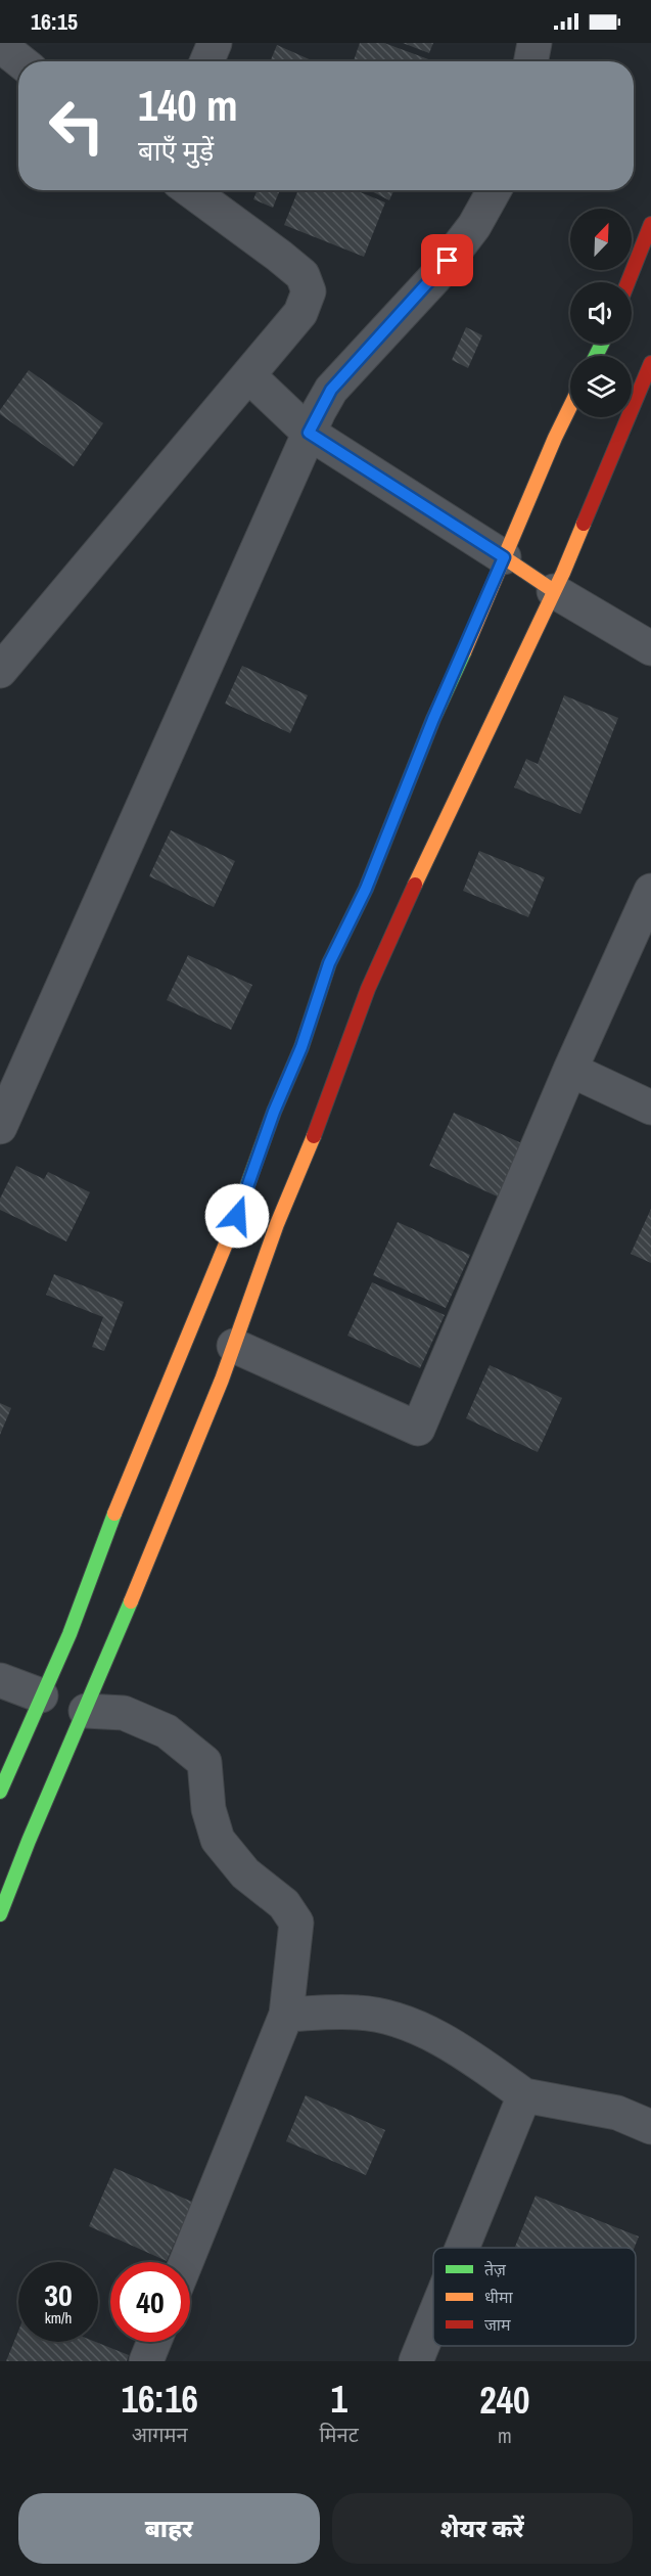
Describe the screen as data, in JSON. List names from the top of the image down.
{
  "legend": ["तेज़", "धीमा", "जाम"],
  "north": "top right",
  "page": {
    "status": "16:15",
    "turn": ["140 m", "बाएँ मुड़ें"],
    "speed": "30 km/h",
    "limit": "40",
    "eta": [
      "16:16",
      "आगमन",
      "1",
      "मिनट",
      "240",
      "m"
    ],
    "buttons": ["बाहर", "शेयर करें"]
  }
}
